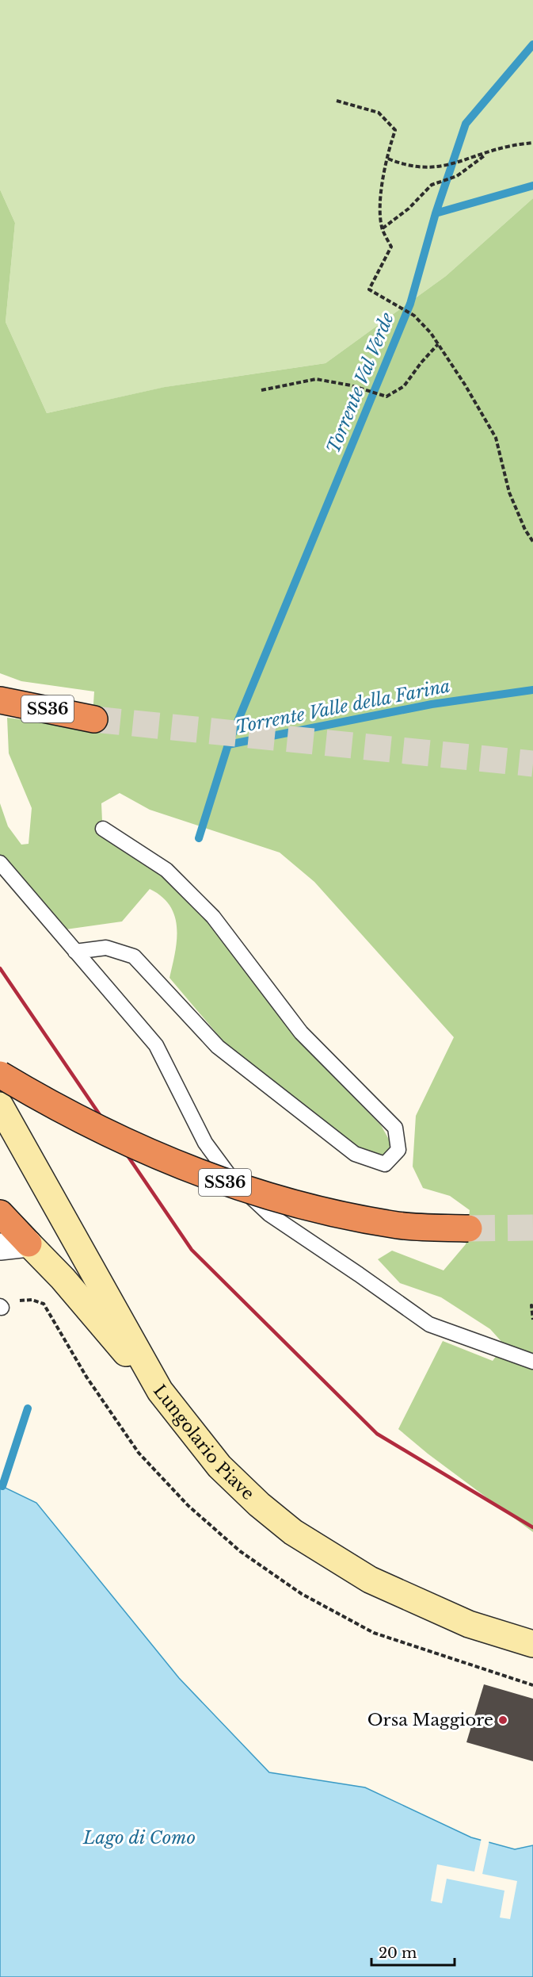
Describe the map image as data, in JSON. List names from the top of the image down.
{
  "streets": {
    "highway": ["SS36"],
    "main road": ["Lungolario Piave"]
  },
  "water": ["Torrente Val Verde", "Torrente Valle della Farina", "Lago di Como"],
  "places": ["Orsa Maggiore"],
  "scale_bar": "20 m"
}
